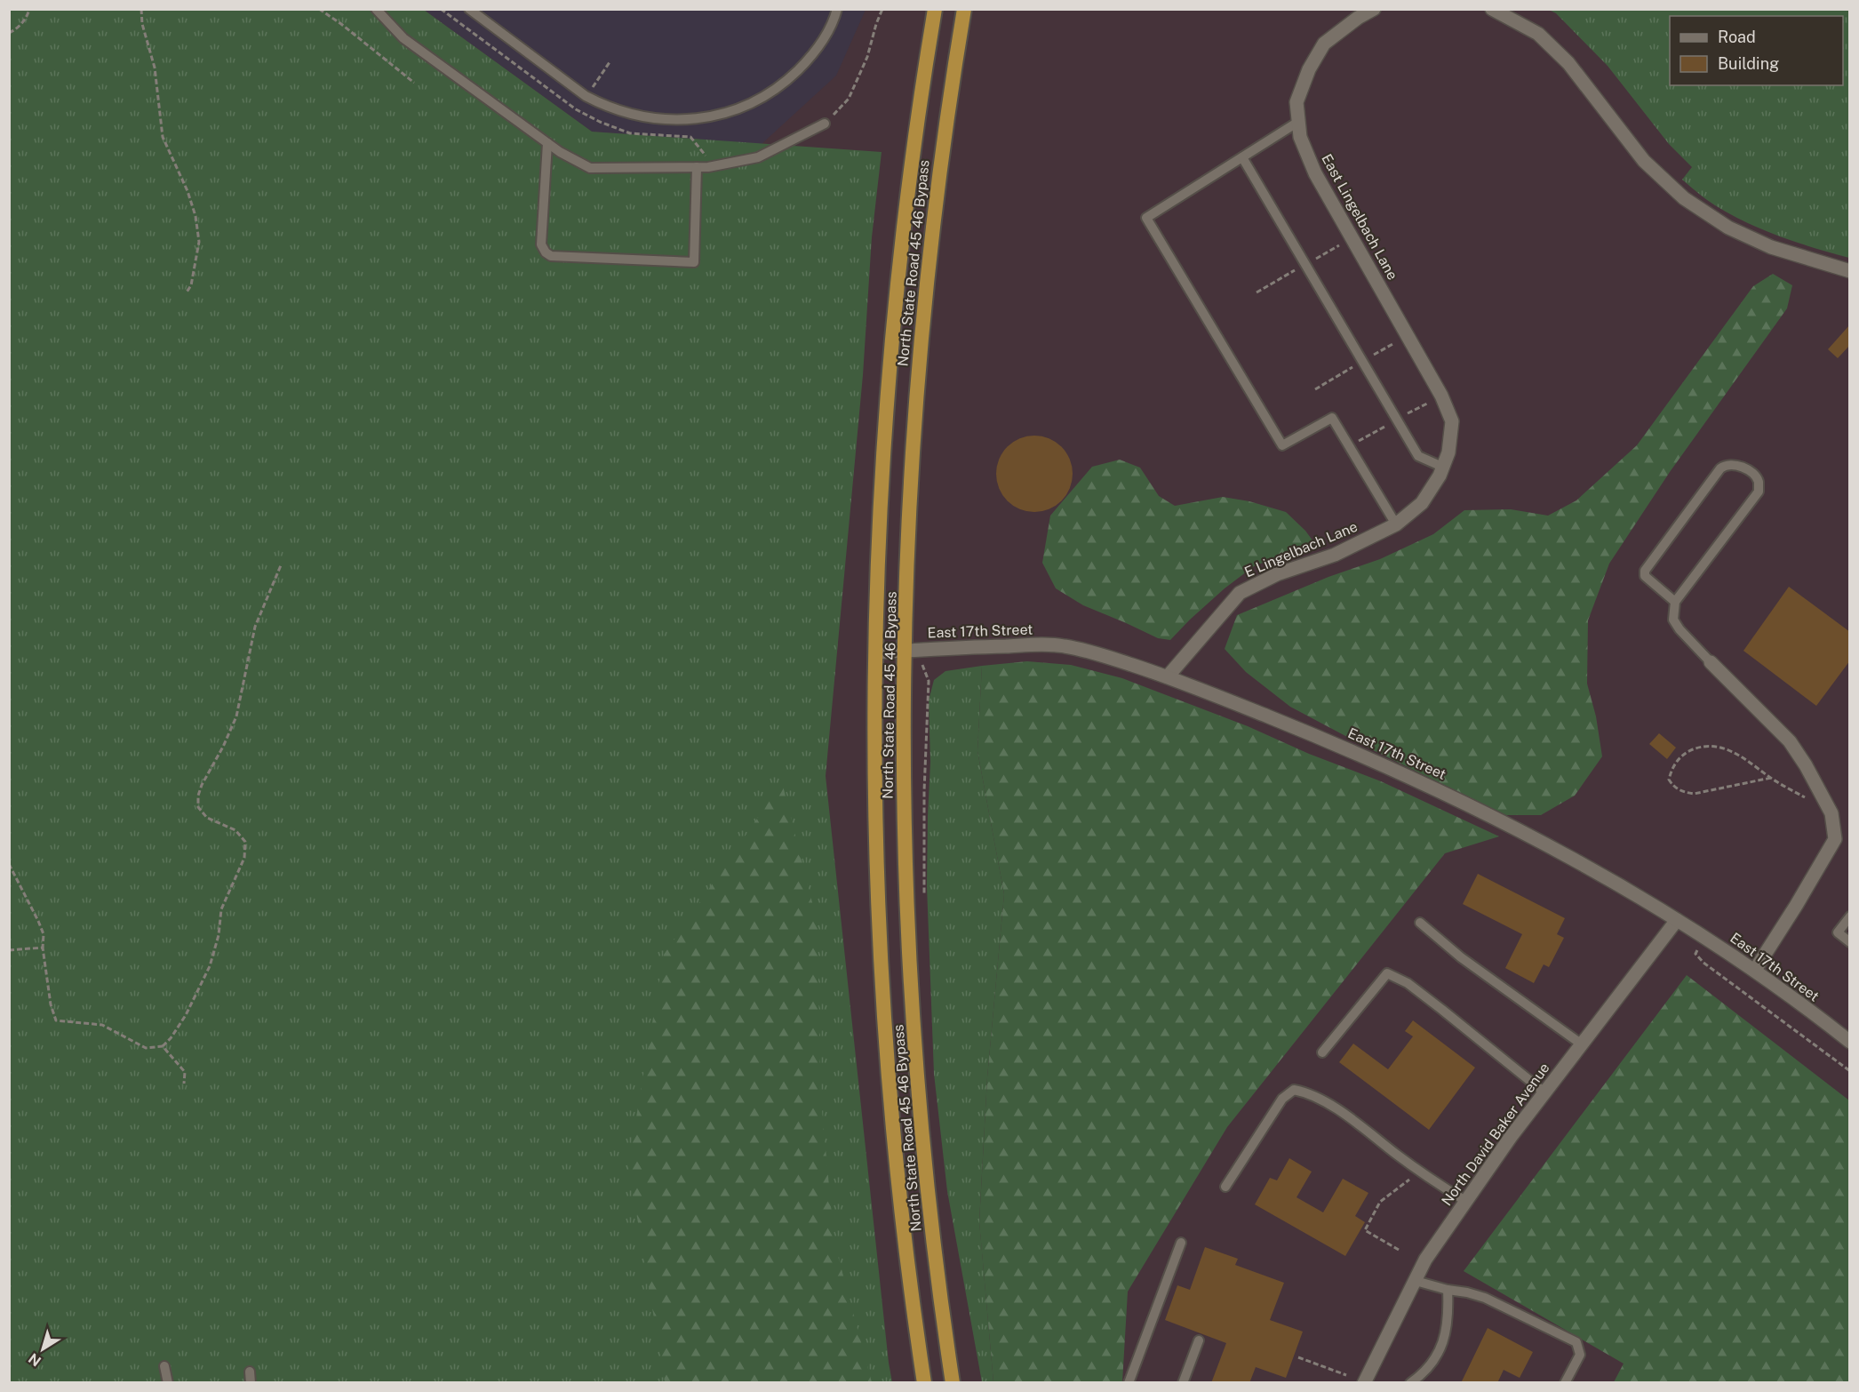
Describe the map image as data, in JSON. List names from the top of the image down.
{
  "streets": {
    "highway": ["North State Road 45 46 Bypass"],
    "street": [
      "East Lingelbach Lane",
      "E Lingelbach Lane",
      "East 17th Street",
      "North David Baker Avenue"
    ]
  },
  "crossings": [
    ["East Lingelbach Lane", "E Lingelbach Lane"],
    ["North State Road 45 46 Bypass", "East 17th Street"],
    ["E Lingelbach Lane", "East 17th Street"],
    ["East 17th Street", "North David Baker Avenue"]
  ],
  "legend": ["Road", "Building"],
  "north": "bottom left"
}
